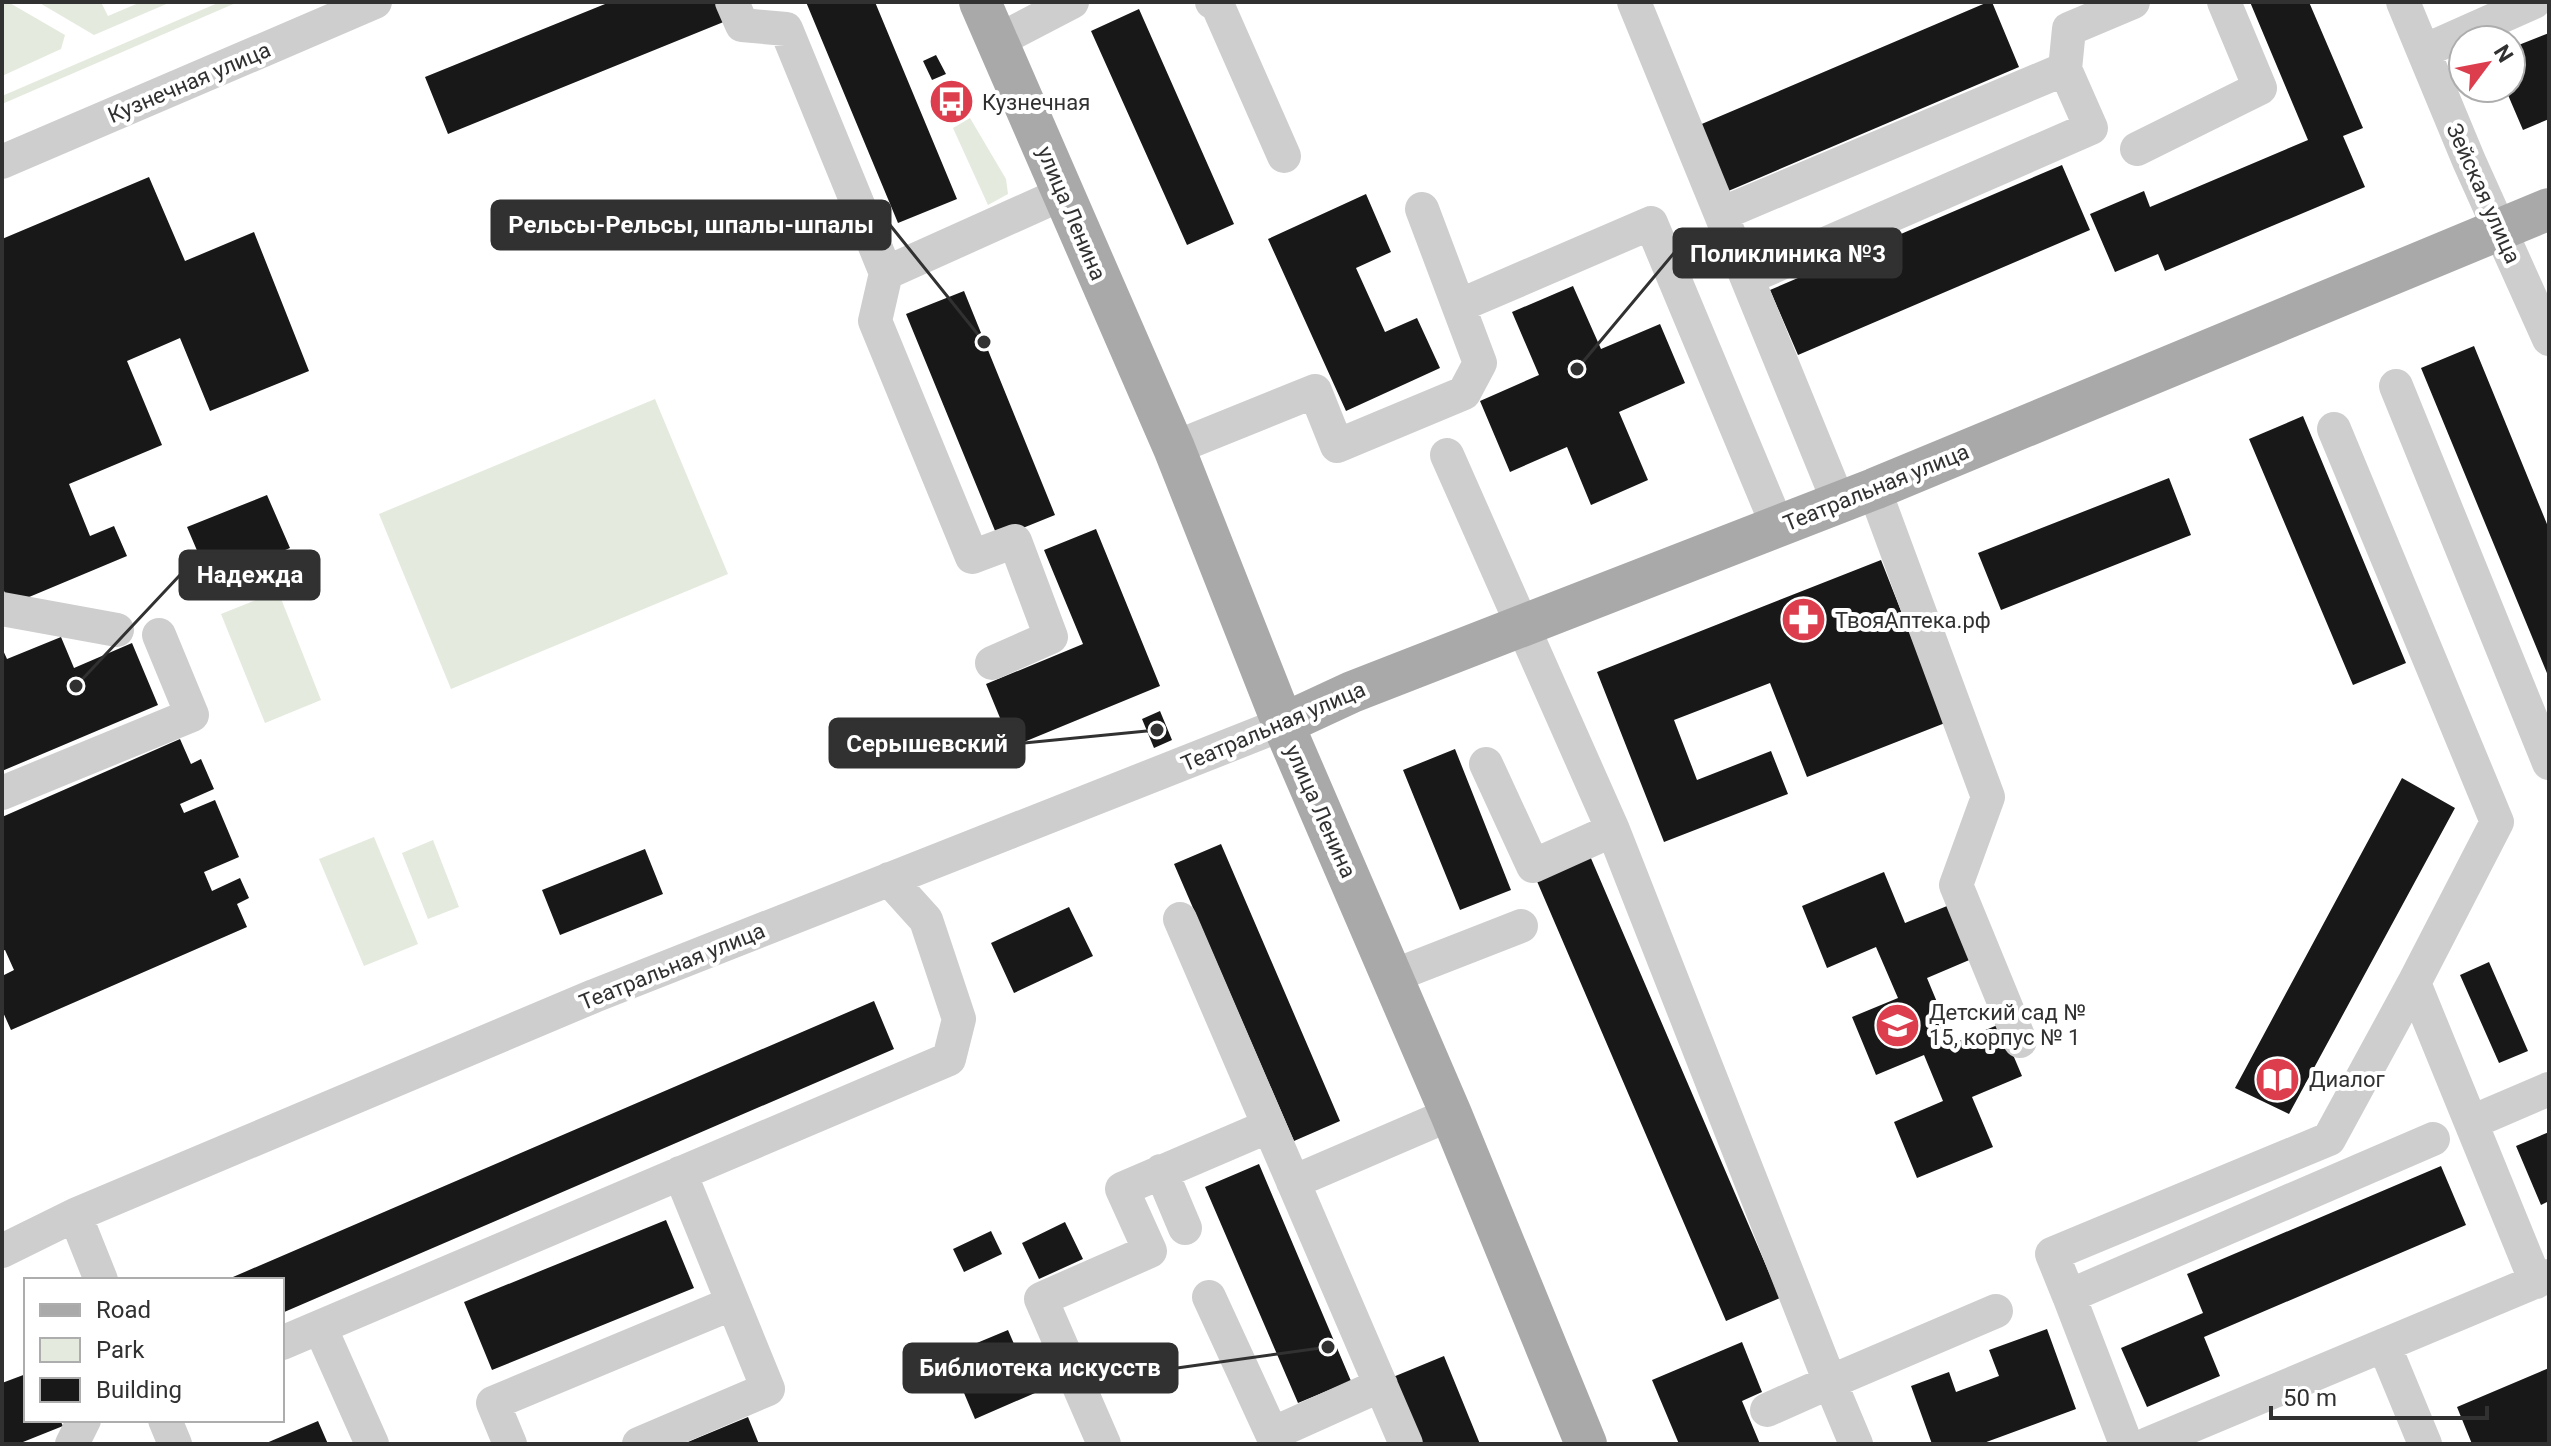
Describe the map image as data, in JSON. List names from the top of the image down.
{
  "streets": {
    "main road": ["улица Ленина", "Театральная улица"],
    "street": ["Кузнечная улица", "Зейская улица"]
  },
  "crossings": [
    ["Зейская улица", "Театральная улица"],
    ["улица Ленина", "Театральная улица"]
  ],
  "places": {
    "bus stop": ["Кузнечная"],
    "other": [
      "Рельсы-Рельсы, шпалы-шпалы",
      "Поликлиника №3",
      "Надежда",
      "Серышевский",
      "Библиотека искусств"
    ],
    "pharmacy": ["ТвояАптека.рф"],
    "school or university": ["Детский сад № 15, корпус № 1"],
    "library": ["Диалог"]
  },
  "legend": ["Road", "Park", "Building"],
  "scale_bar": "50 m",
  "north": "top right"
}
